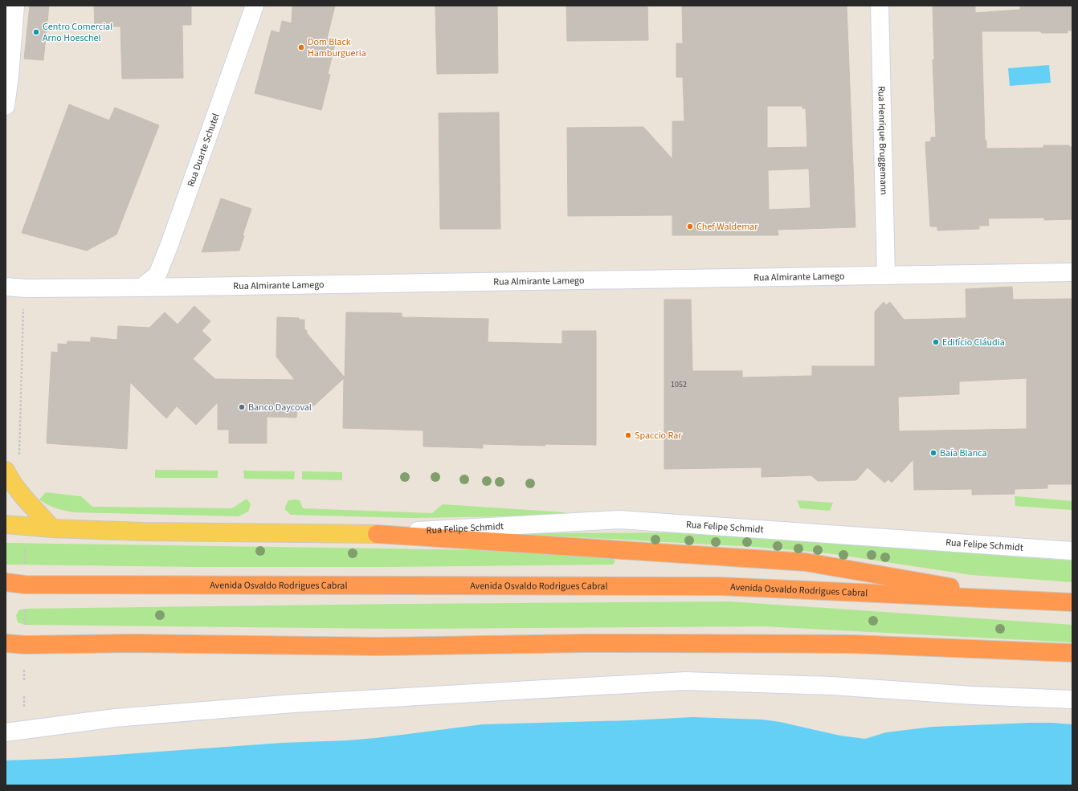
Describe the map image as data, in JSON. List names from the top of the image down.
{
  "streets": {
    "highway": ["Avenida Osvaldo Rodrigues Cabral"],
    "main road": [
      "Rua Henrique Bruggemann",
      "Rua Duarte Schutel",
      "Rua Almirante Lamego",
      "Rua Felipe Schmidt"
    ]
  },
  "crossings": [
    ["Rua Henrique Bruggemann", "Rua Almirante Lamego"],
    ["Rua Duarte Schutel", "Rua Almirante Lamego"]
  ],
  "places": [
    "Centro Comercial Arno Hoeschel",
    "Dom Black Hamburgueria",
    "Chef Waldemar",
    "Edifício Cláudia",
    "Banco Daycoval",
    "Spaccio Rar",
    "Baía Blanca"
  ],
  "house_numbers": ["1052"]
}
